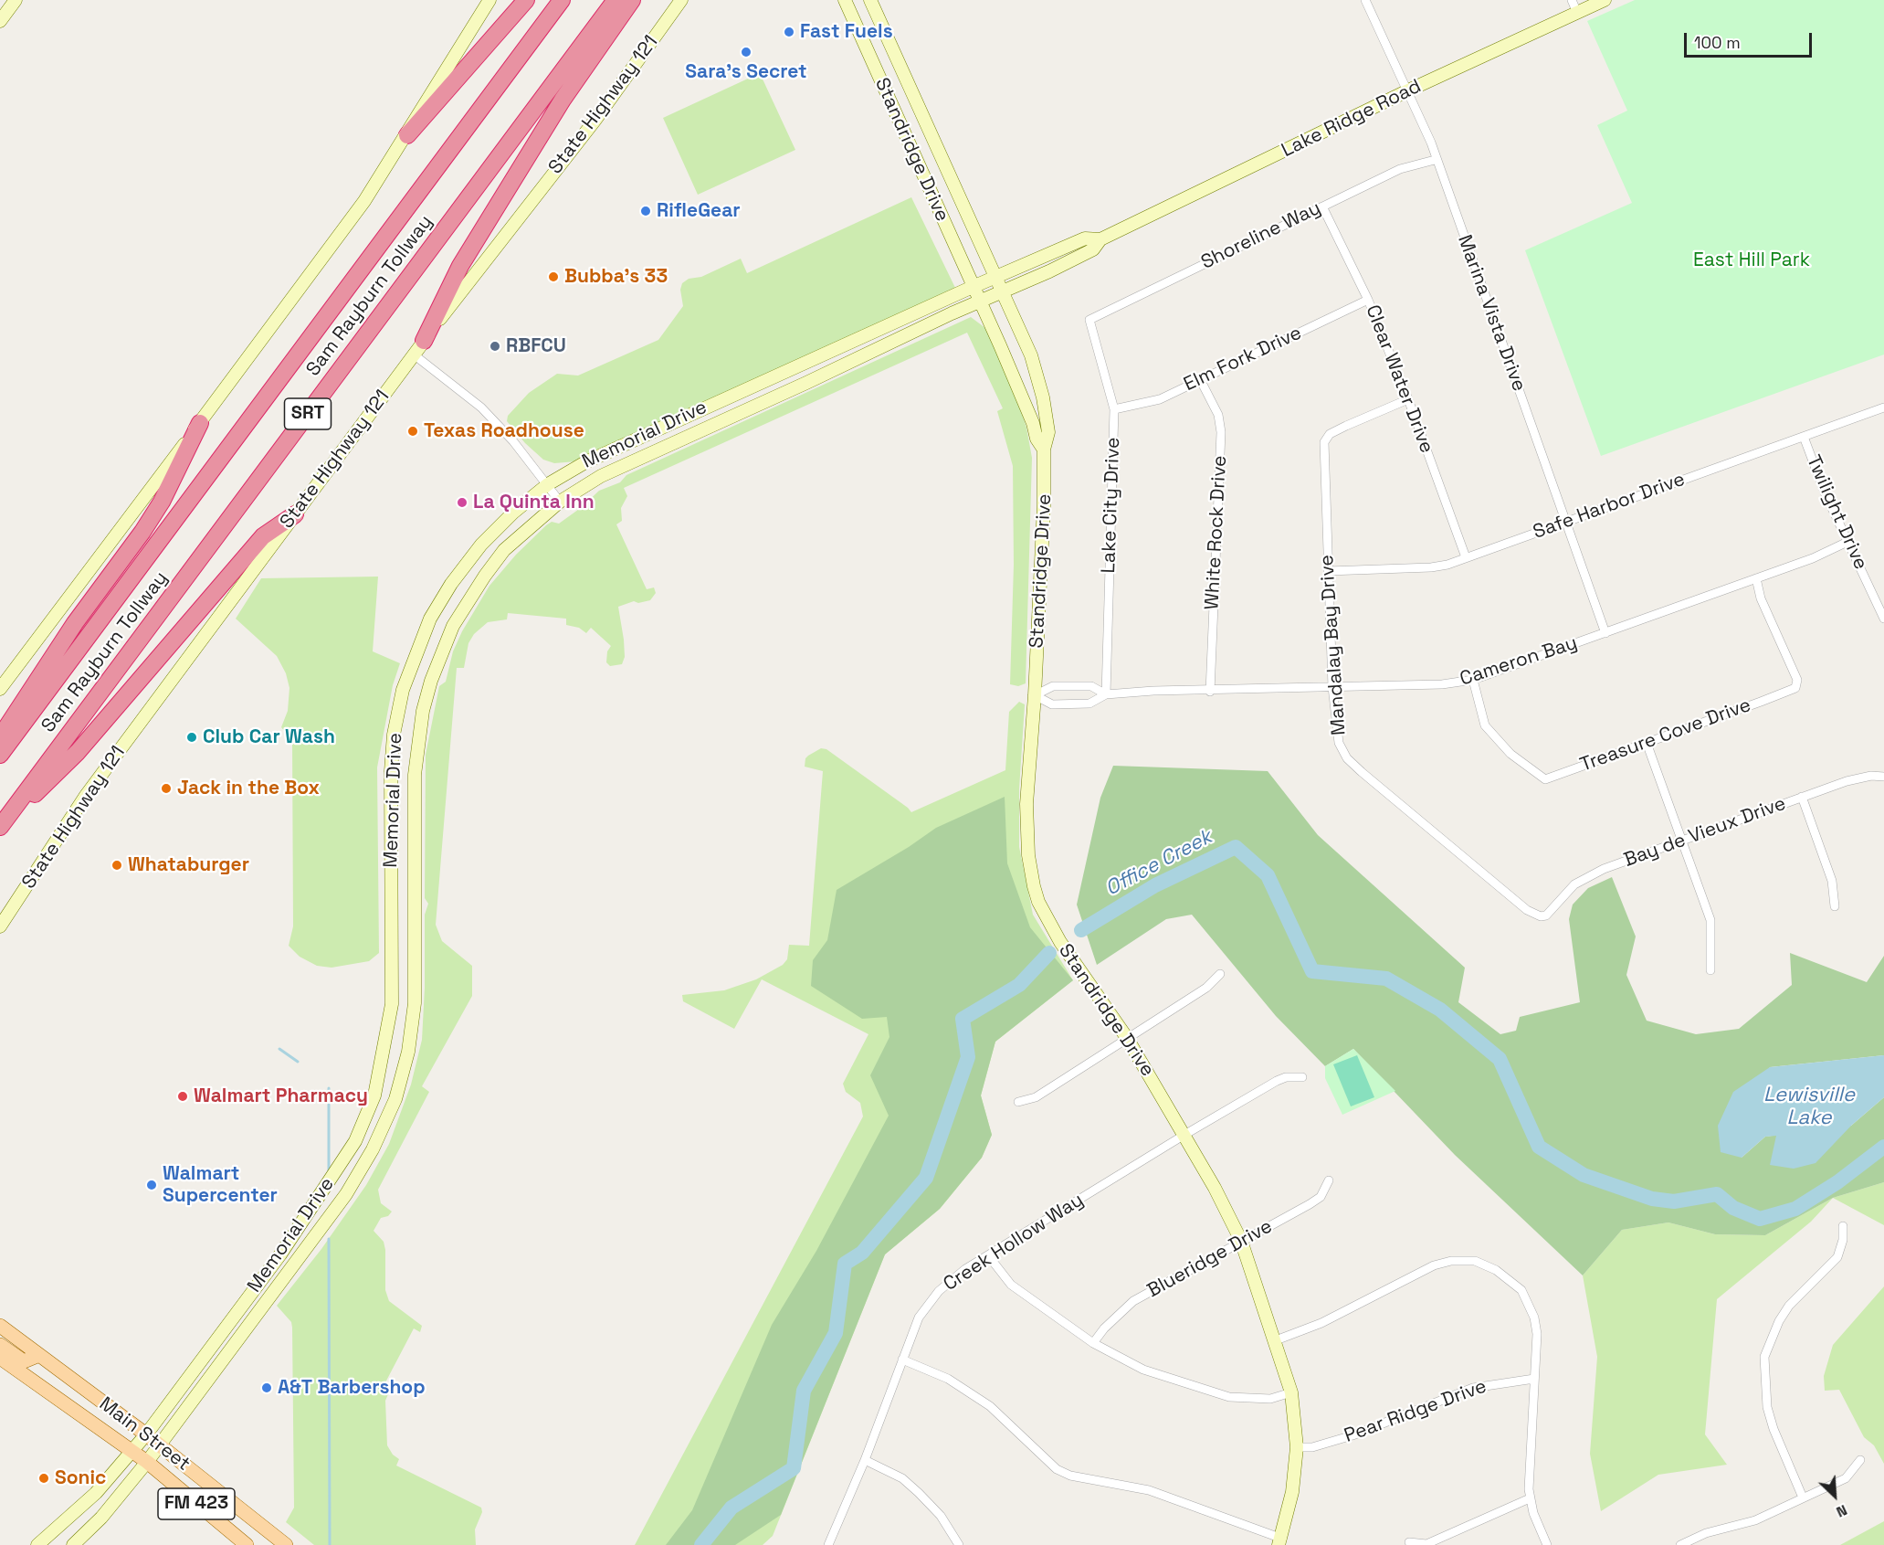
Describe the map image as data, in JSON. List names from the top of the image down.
{
  "streets": {
    "highway": ["Sam Rayburn Tollway", "SRT"],
    "main road": ["Main Street", "FM 423"],
    "street": [
      "State Highway 121",
      "Lake Ridge Road",
      "Standridge Drive",
      "Shoreline Way",
      "Marina Vista Drive",
      "Elm Fork Drive",
      "Clear Water Drive",
      "Memorial Drive",
      "Lake City Drive",
      "Safe Harbor Drive",
      "Twilight Drive",
      "White Rock Drive",
      "Mandalay Bay Drive",
      "Cameron Bay",
      "Treasure Cove Drive",
      "Bay de Vieux Drive",
      "Creek Hollow Way",
      "Blueridge Drive",
      "Pear Ridge Drive"
    ]
  },
  "crossings": [
    ["Lake Ridge Road", "Standridge Drive"],
    ["Lake Ridge Road", "Marina Vista Drive"],
    ["Lake Ridge Road", "Memorial Drive"],
    ["Standridge Drive", "Memorial Drive"],
    ["Standridge Drive", "Cameron Bay"],
    ["Standridge Drive", "Creek Hollow Way"],
    ["Standridge Drive", "Blueridge Drive"],
    ["Standridge Drive", "Pear Ridge Drive"],
    ["Shoreline Way", "Marina Vista Drive"],
    ["Shoreline Way", "Clear Water Drive"],
    ["Shoreline Way", "Lake City Drive"],
    ["Marina Vista Drive", "Safe Harbor Drive"],
    ["Marina Vista Drive", "Cameron Bay"],
    ["Elm Fork Drive", "Clear Water Drive"],
    ["Elm Fork Drive", "Lake City Drive"],
    ["Elm Fork Drive", "White Rock Drive"],
    ["Clear Water Drive", "Safe Harbor Drive"],
    ["Clear Water Drive", "Mandalay Bay Drive"],
    ["Memorial Drive", "Main Street"],
    ["Lake City Drive", "Cameron Bay"],
    ["Safe Harbor Drive", "Twilight Drive"],
    ["Safe Harbor Drive", "Mandalay Bay Drive"],
    ["Twilight Drive", "Cameron Bay"],
    ["White Rock Drive", "Cameron Bay"],
    ["Mandalay Bay Drive", "Cameron Bay"],
    ["Mandalay Bay Drive", "Bay de Vieux Drive"],
    ["Cameron Bay", "Treasure Cove Drive"]
  ],
  "water": ["Office Creek", "Lewisville Lake"],
  "parks": ["East Hill Park"],
  "places": [
    "Fast Fuels",
    "Sara's Secret",
    "RifleGear",
    "Bubba's 33",
    "RBFCU",
    "Texas Roadhouse",
    "La Quinta Inn",
    "Club Car Wash",
    "Jack in the Box",
    "Whataburger",
    "Walmart Pharmacy",
    "Walmart Supercenter",
    "A&T Barbershop",
    "Sonic"
  ],
  "scale_bar": "100 m",
  "north": "bottom right"
}
